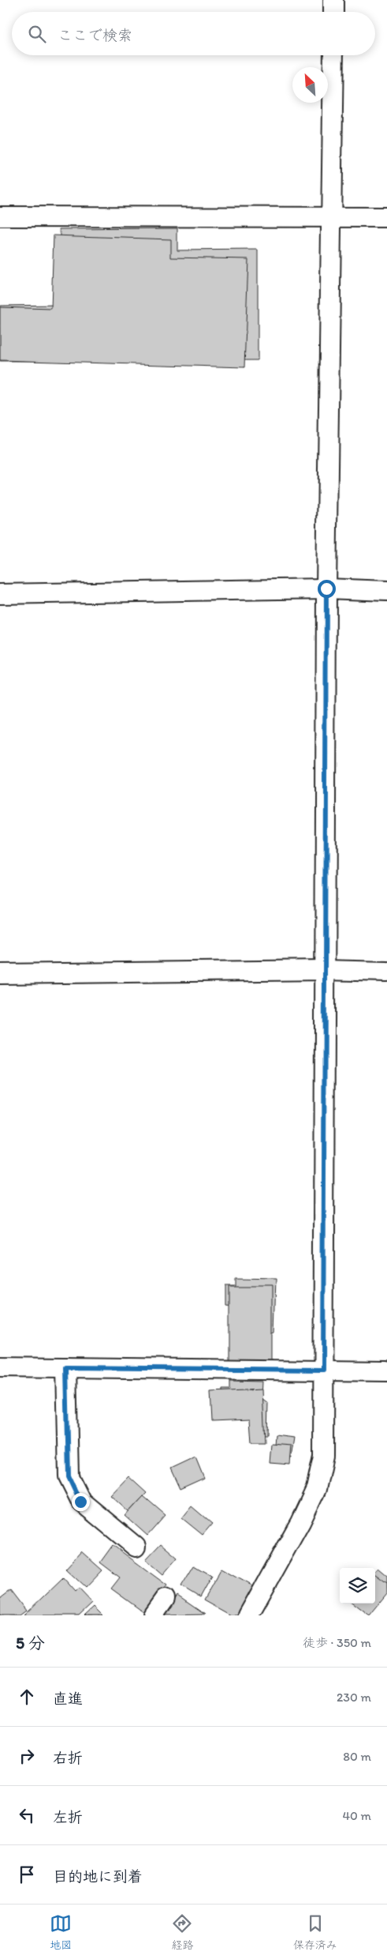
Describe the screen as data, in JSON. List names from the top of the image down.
{
  "north": "top left",
  "page": {
    "search": "ここで検索",
    "heading": ["5 分", "徒歩 · 350 m"],
    "list": [
      ["直進", "230 m"],
      ["右折", "80 m"],
      ["左折", "40 m"],
      "目的地に到着"
    ],
    "nav": ["地図", "経路", "保存済み"]
  }
}
